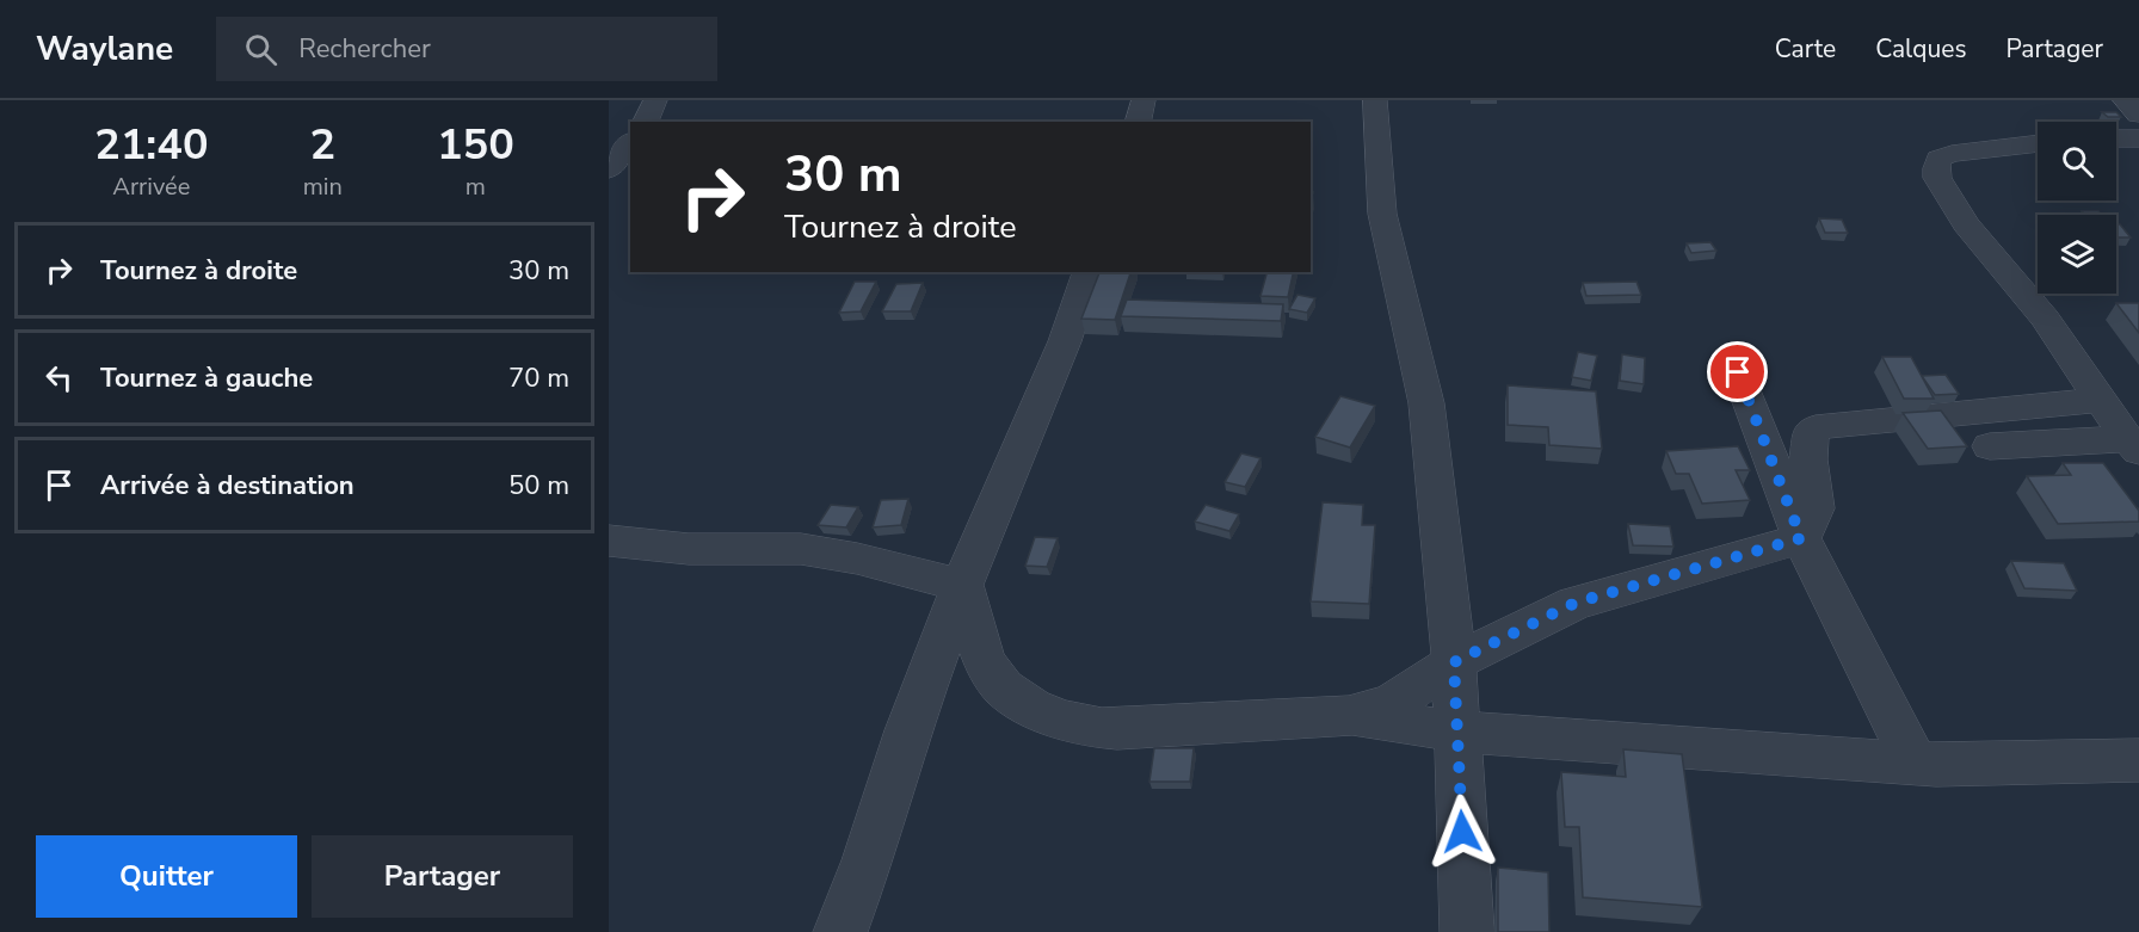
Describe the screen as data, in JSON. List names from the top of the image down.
{
  "page": {
    "header": "Waylane",
    "search": "Rechercher",
    "nav": ["Carte", "Calques", "Partager"],
    "eta": [
      "21:40",
      "Arrivée",
      "2",
      "min",
      "150",
      "m"
    ],
    "turn": ["30 m", "Tournez à droite"],
    "list": [
      {
        "name": "Tournez à droite",
        "value": "30 m"
      },
      {
        "name": "Tournez à gauche",
        "value": "70 m"
      },
      {
        "name": "Arrivée à destination",
        "value": "50 m"
      }
    ],
    "buttons": ["Quitter", "Partager"]
  }
}
